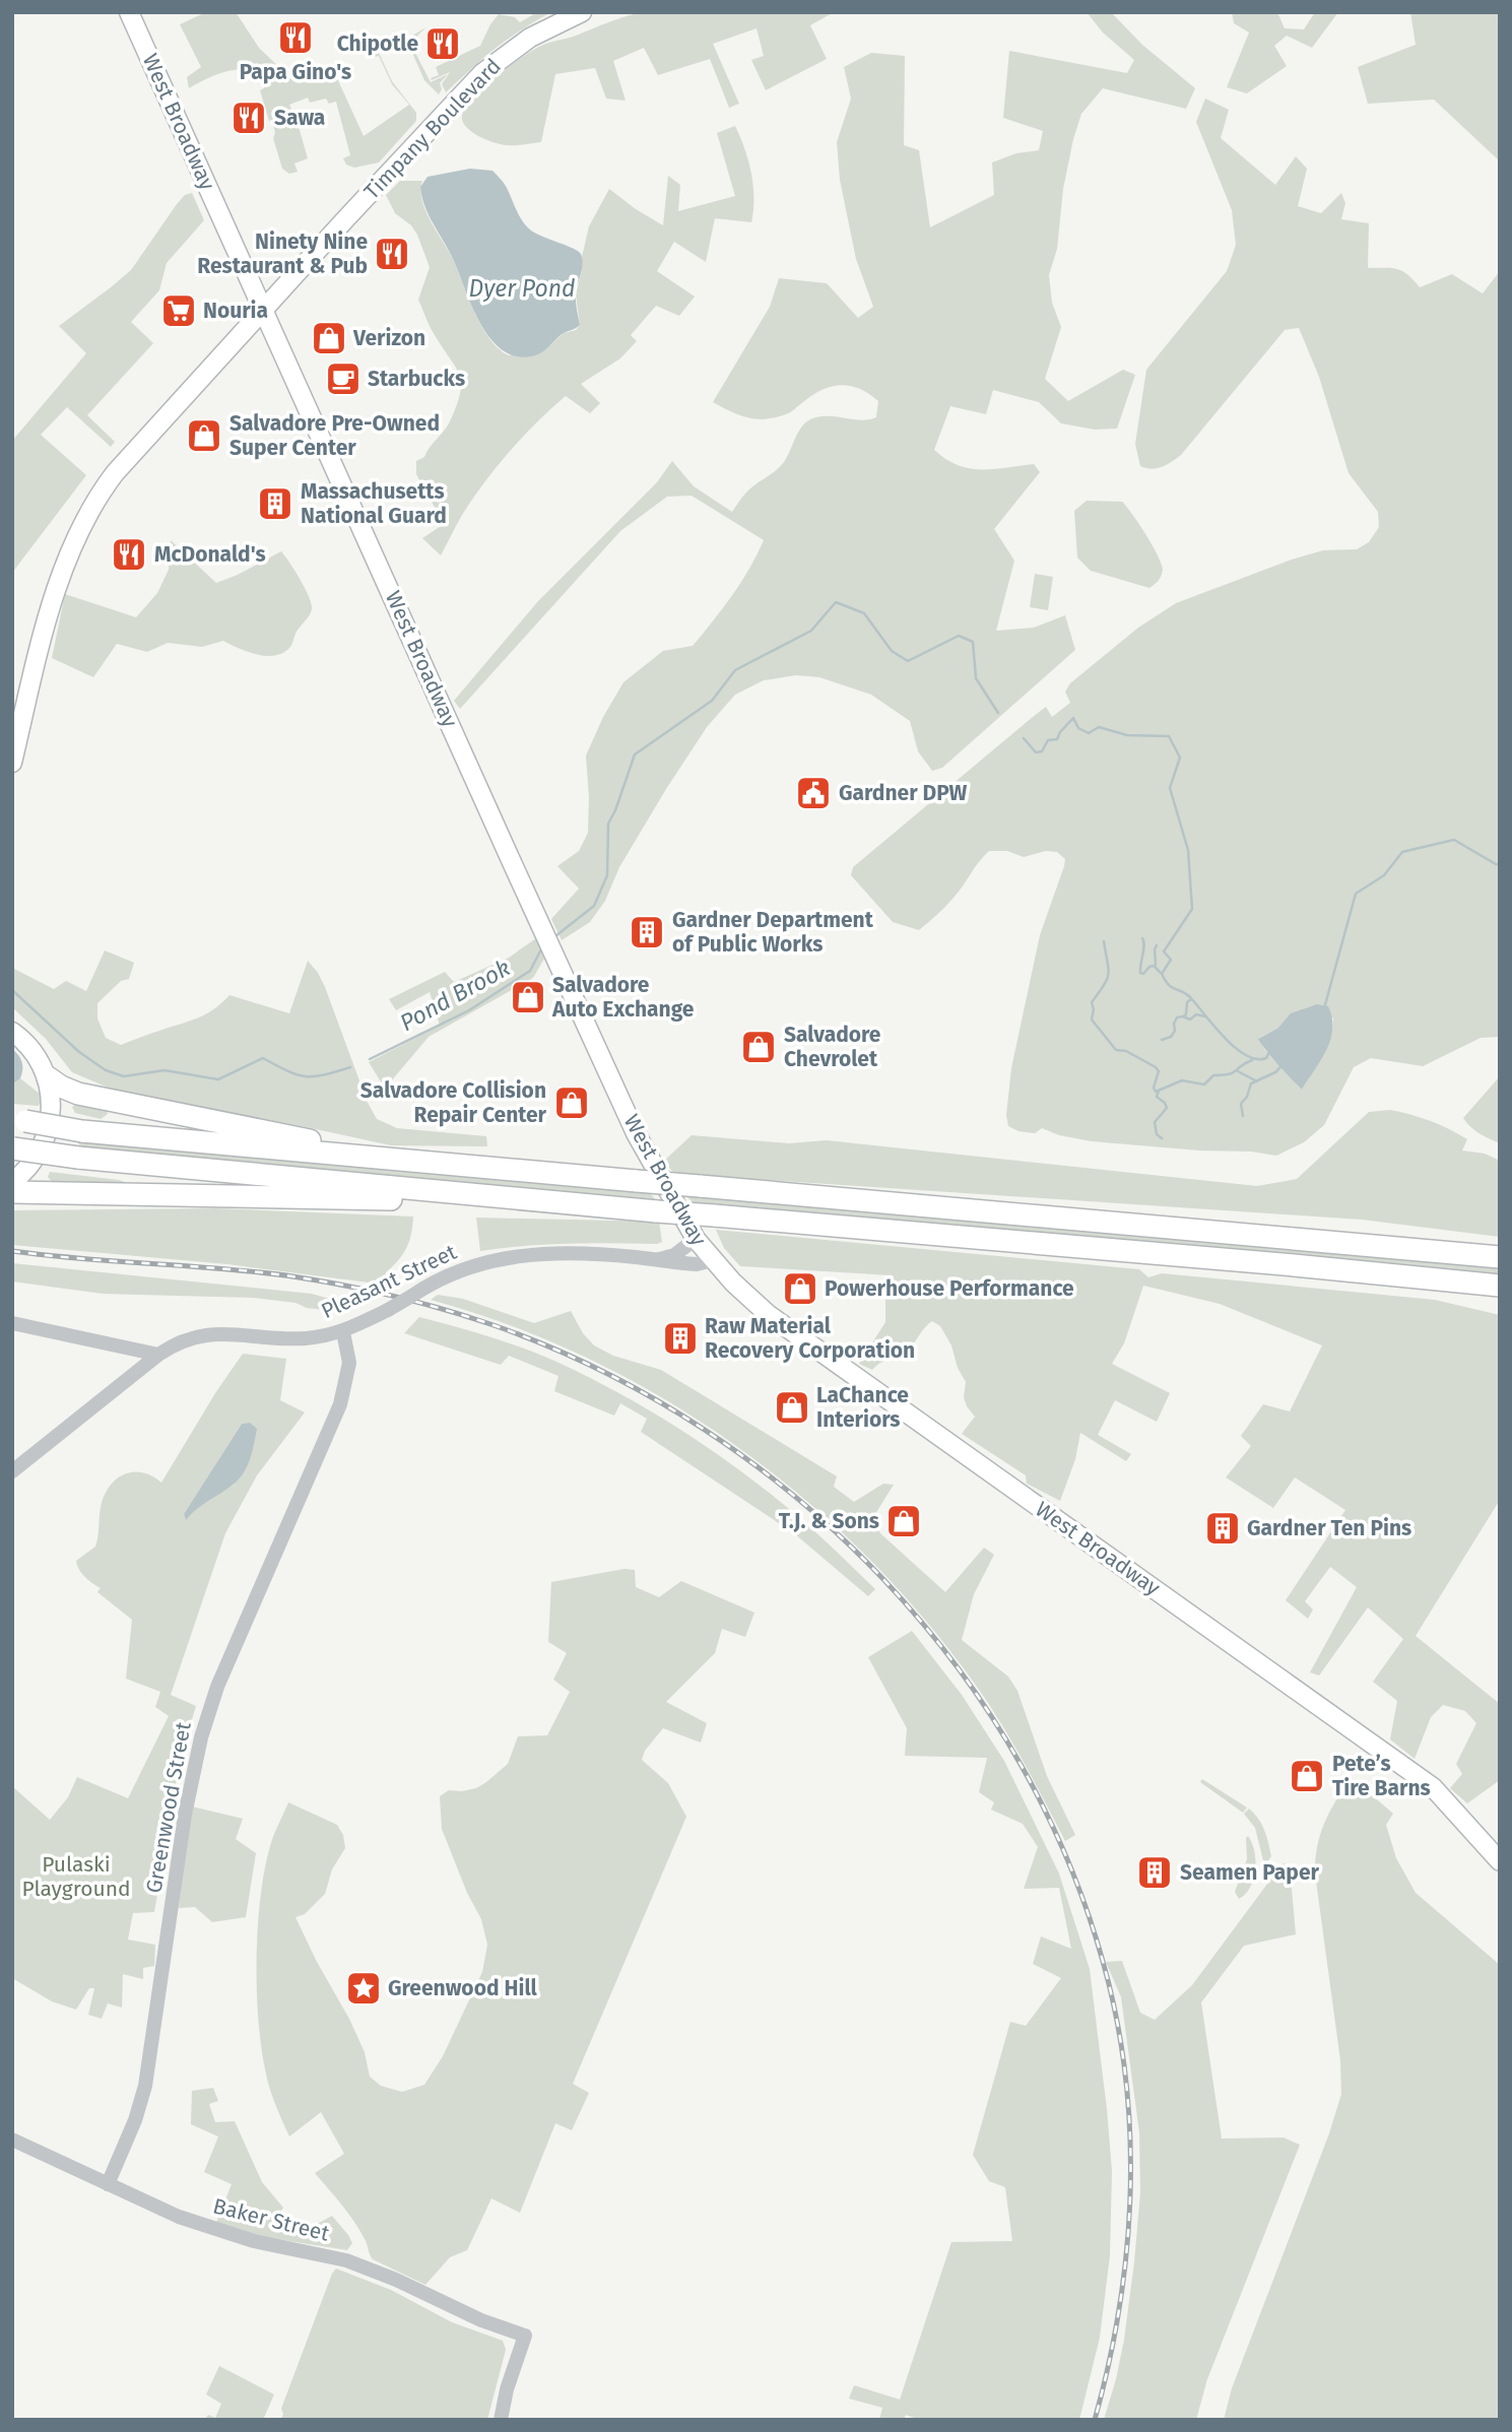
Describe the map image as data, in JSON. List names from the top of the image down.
{
  "streets": {
    "main road": ["West Broadway", "Timpany Boulevard"],
    "street": ["Pleasant Street", "Greenwood Street", "Baker Street"]
  },
  "crossings": [
    ["West Broadway", "Timpany Boulevard"],
    ["West Broadway", "Pleasant Street"],
    ["Pleasant Street", "Greenwood Street"],
    ["Greenwood Street", "Baker Street"]
  ],
  "water": ["Dyer Pond", "Pond Brook"],
  "parks": ["Pulaski Playground"],
  "places": {
    "restaurant": [
      "Papa Gino's",
      "Chipotle",
      "Sawa",
      "Ninety Nine Restaurant & Pub",
      "McDonald's"
    ],
    "supermarket": ["Nouria"],
    "shop": [
      "Verizon",
      "Salvadore Pre-Owned Super Center",
      "Salvadore Auto Exchange",
      "Salvadore Chevrolet",
      "Salvadore Collision Repair Center",
      "Powerhouse Performance",
      "LaChance Interiors",
      "T.J. & Sons",
      "Pete’s Tire Barns"
    ],
    "cafe": ["Starbucks"],
    "building": [
      "Massachusetts National Guard",
      "Gardner Department of Public Works",
      "Raw Material Recovery Corporation",
      "Gardner Ten Pins",
      "Seamen Paper"
    ],
    "public building": ["Gardner DPW"],
    "place": ["Greenwood Hill"]
  }
}
